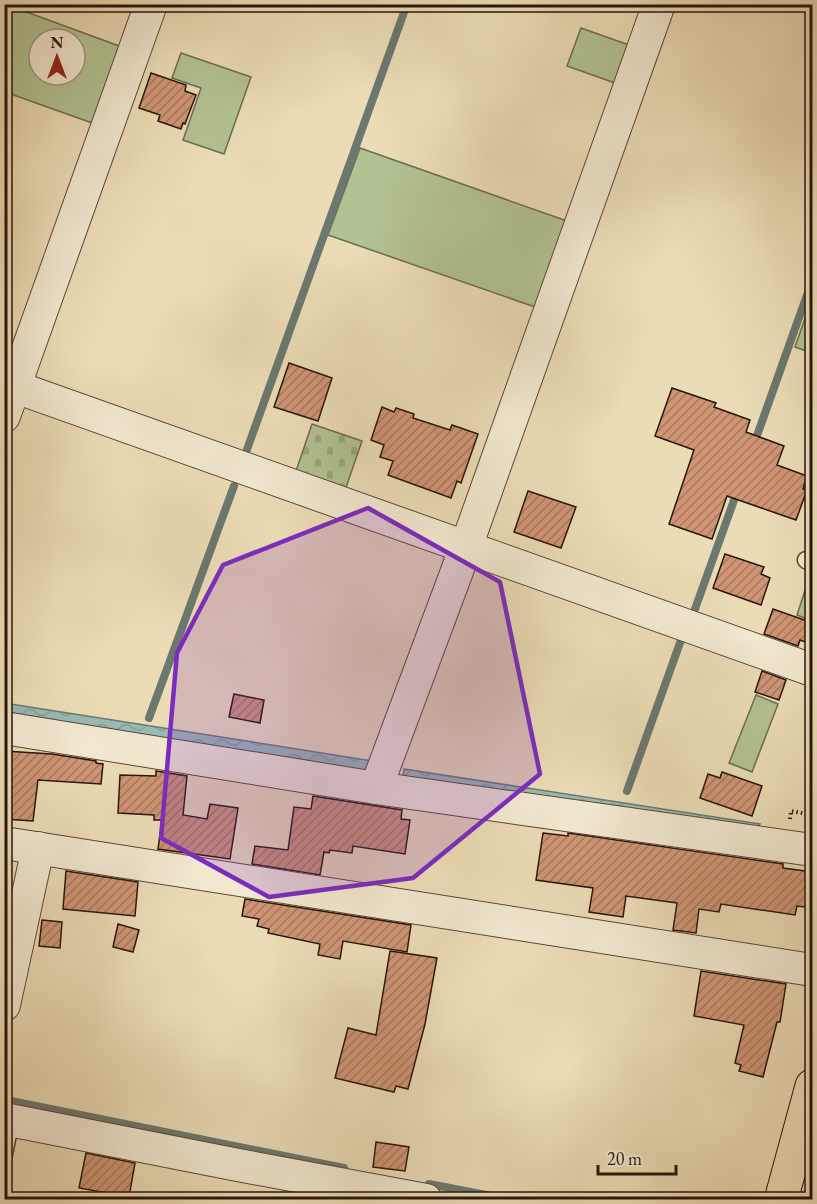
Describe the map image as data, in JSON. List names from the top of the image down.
{
  "scale_bar": "20 m",
  "north": "top"
}
